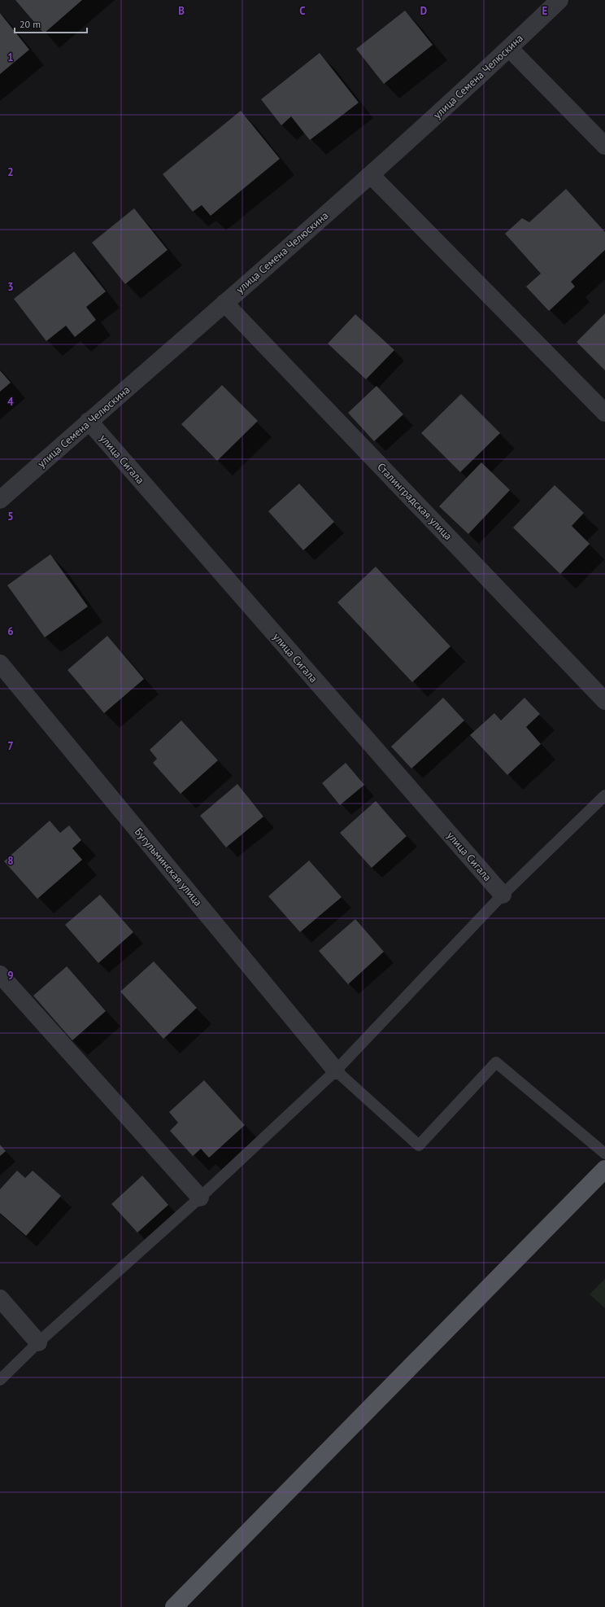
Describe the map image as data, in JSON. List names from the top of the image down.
{
  "streets": {
    "street": [
      "улица Семена Челюскина",
      "улица Сигала",
      "Сталинградская улица",
      "Бугульминская улица"
    ]
  },
  "crossings": [
    ["улица Семена Челюскина", "улица Сигала"],
    ["улица Семена Челюскина", "Сталинградская улица"]
  ],
  "scale_bar": "20 m",
  "grid": {
    "columns": [
      "B",
      "C",
      "D",
      "E"
    ],
    "rows": [
      "1",
      "2",
      "3",
      "4",
      "5",
      "6",
      "7",
      "8",
      "9"
    ]
  }
}
